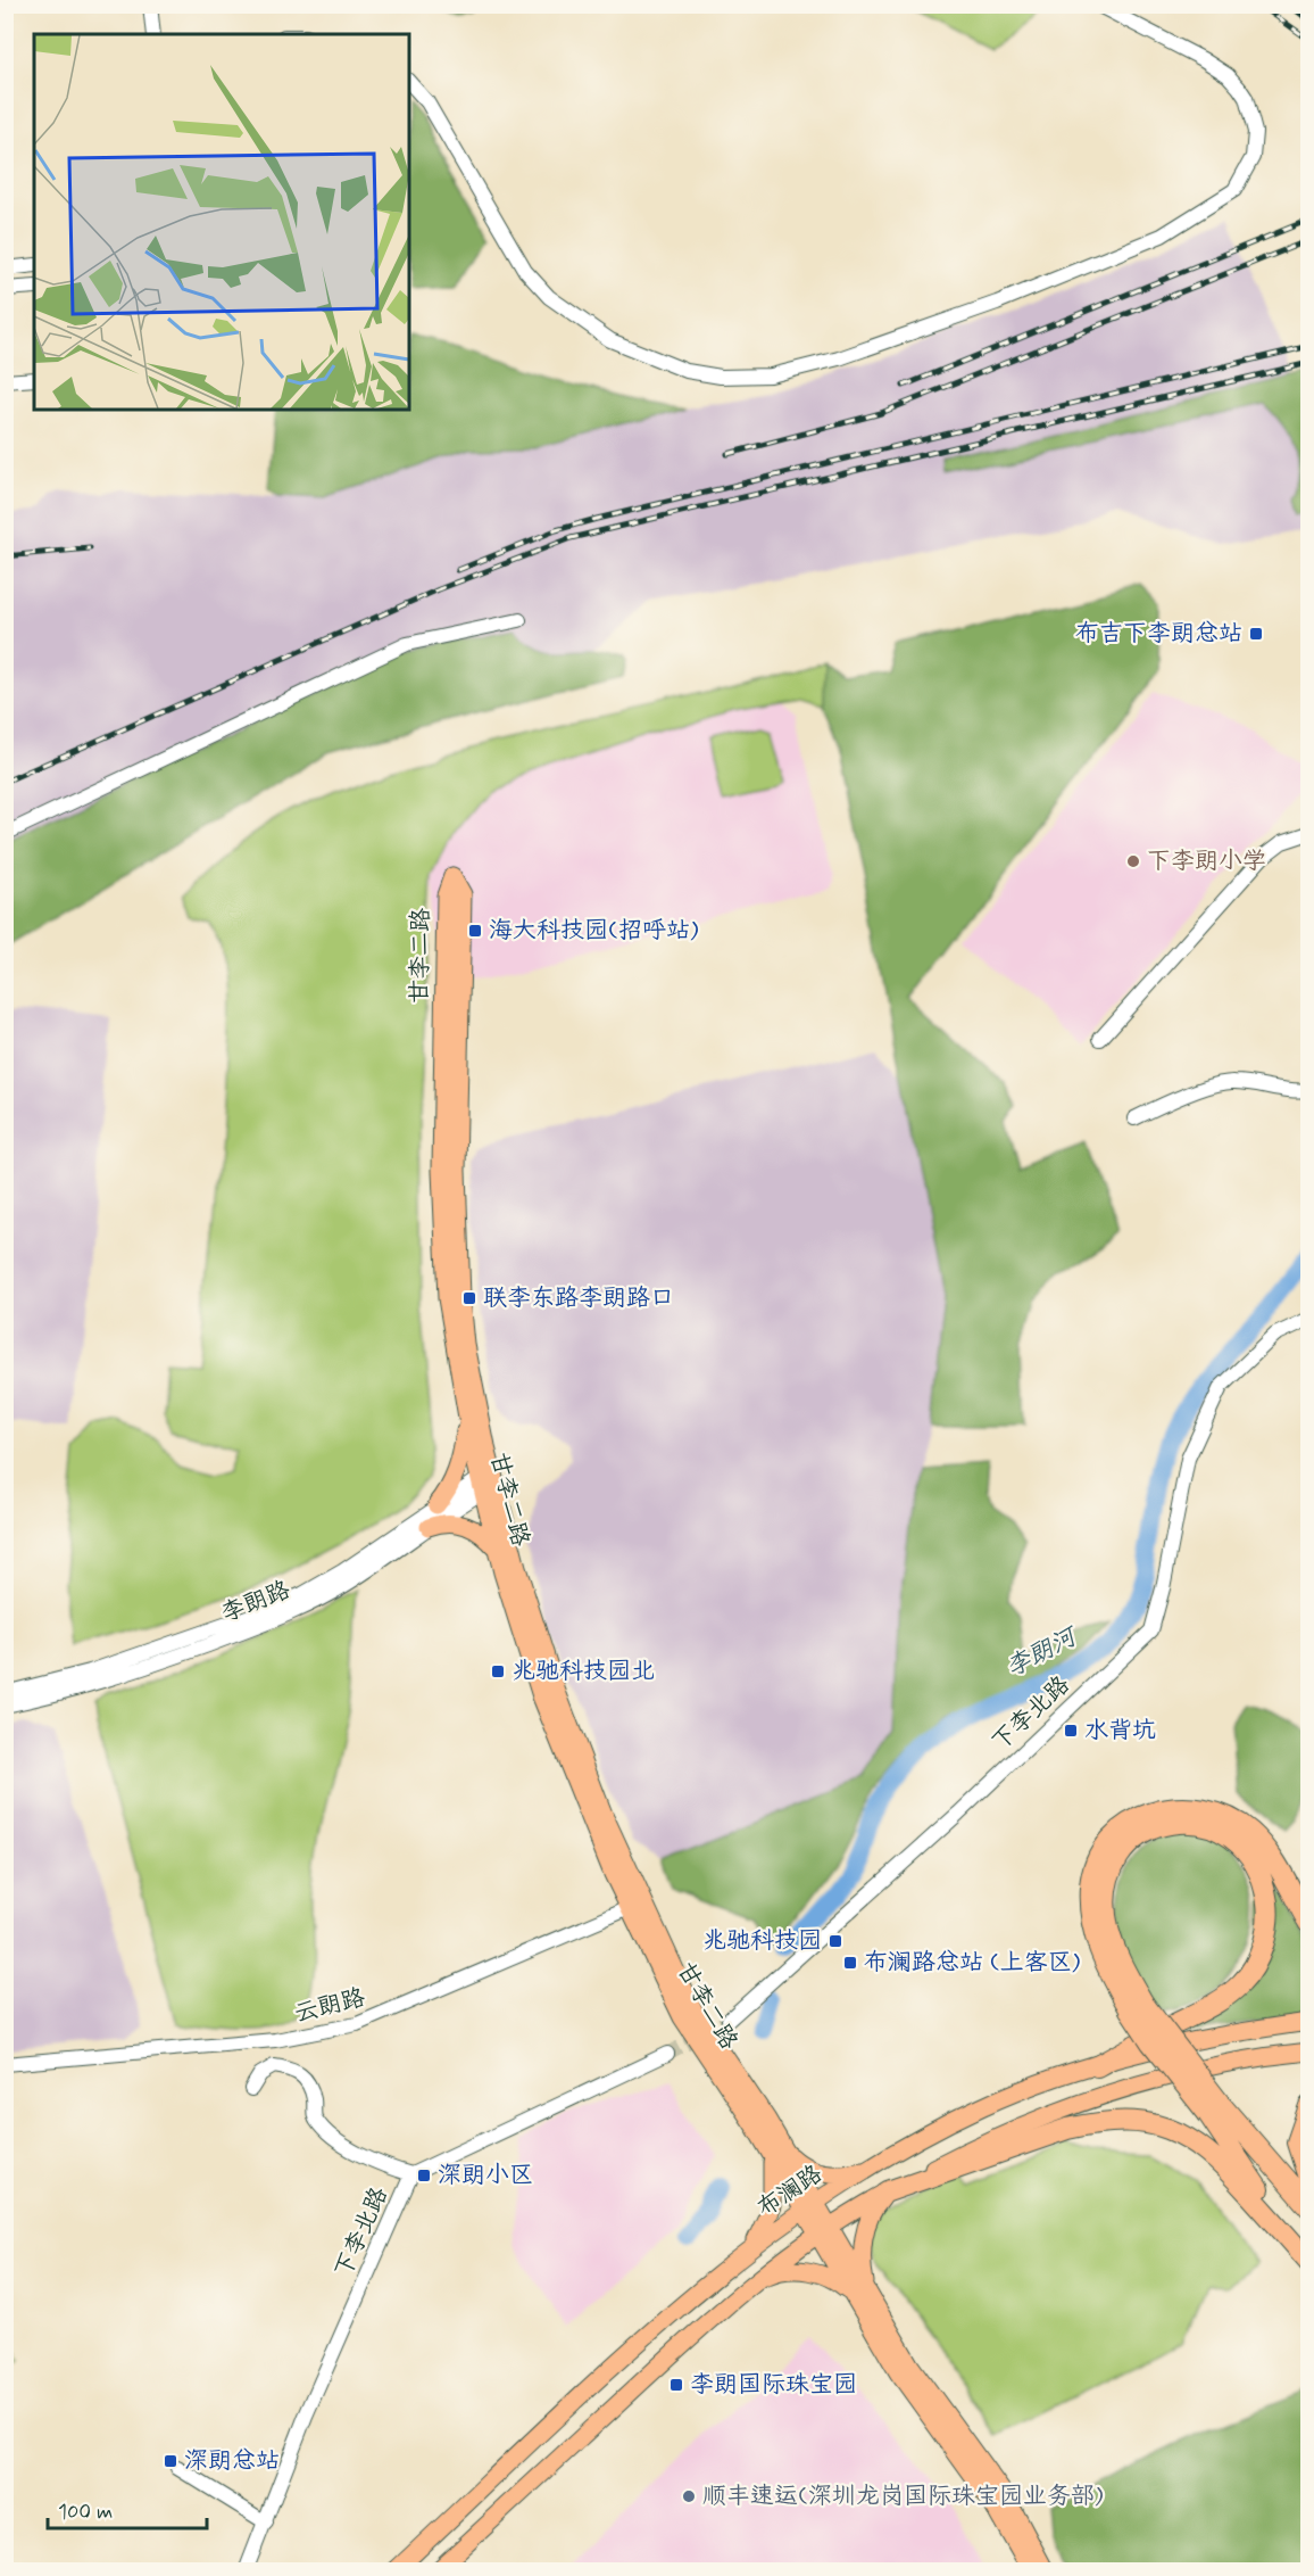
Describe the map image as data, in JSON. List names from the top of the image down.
{
  "streets": {
    "main road": ["甘李二路", "布澜路"],
    "street": ["李朗路", "下李北路", "云朗路"]
  },
  "crossings": [
    ["甘李二路", "李朗路"],
    ["甘李二路", "云朗路"],
    ["甘李二路", "布澜路"]
  ],
  "water": ["李朗河"],
  "places": {
    "transit": [
      "布吉下李朗总站",
      "海大科技园(招呼站)",
      "联李东路李朗路口",
      "兆驰科技园北",
      "水背坑",
      "兆驰科技园",
      "布澜路总站 (上客区)",
      "深朗小区",
      "李朗国际珠宝园",
      "深朗总站"
    ],
    "other": ["下李朗小学", "顺丰速运(深圳龙岗国际珠宝园业务部)"]
  },
  "scale_bar": "100 m"
}
